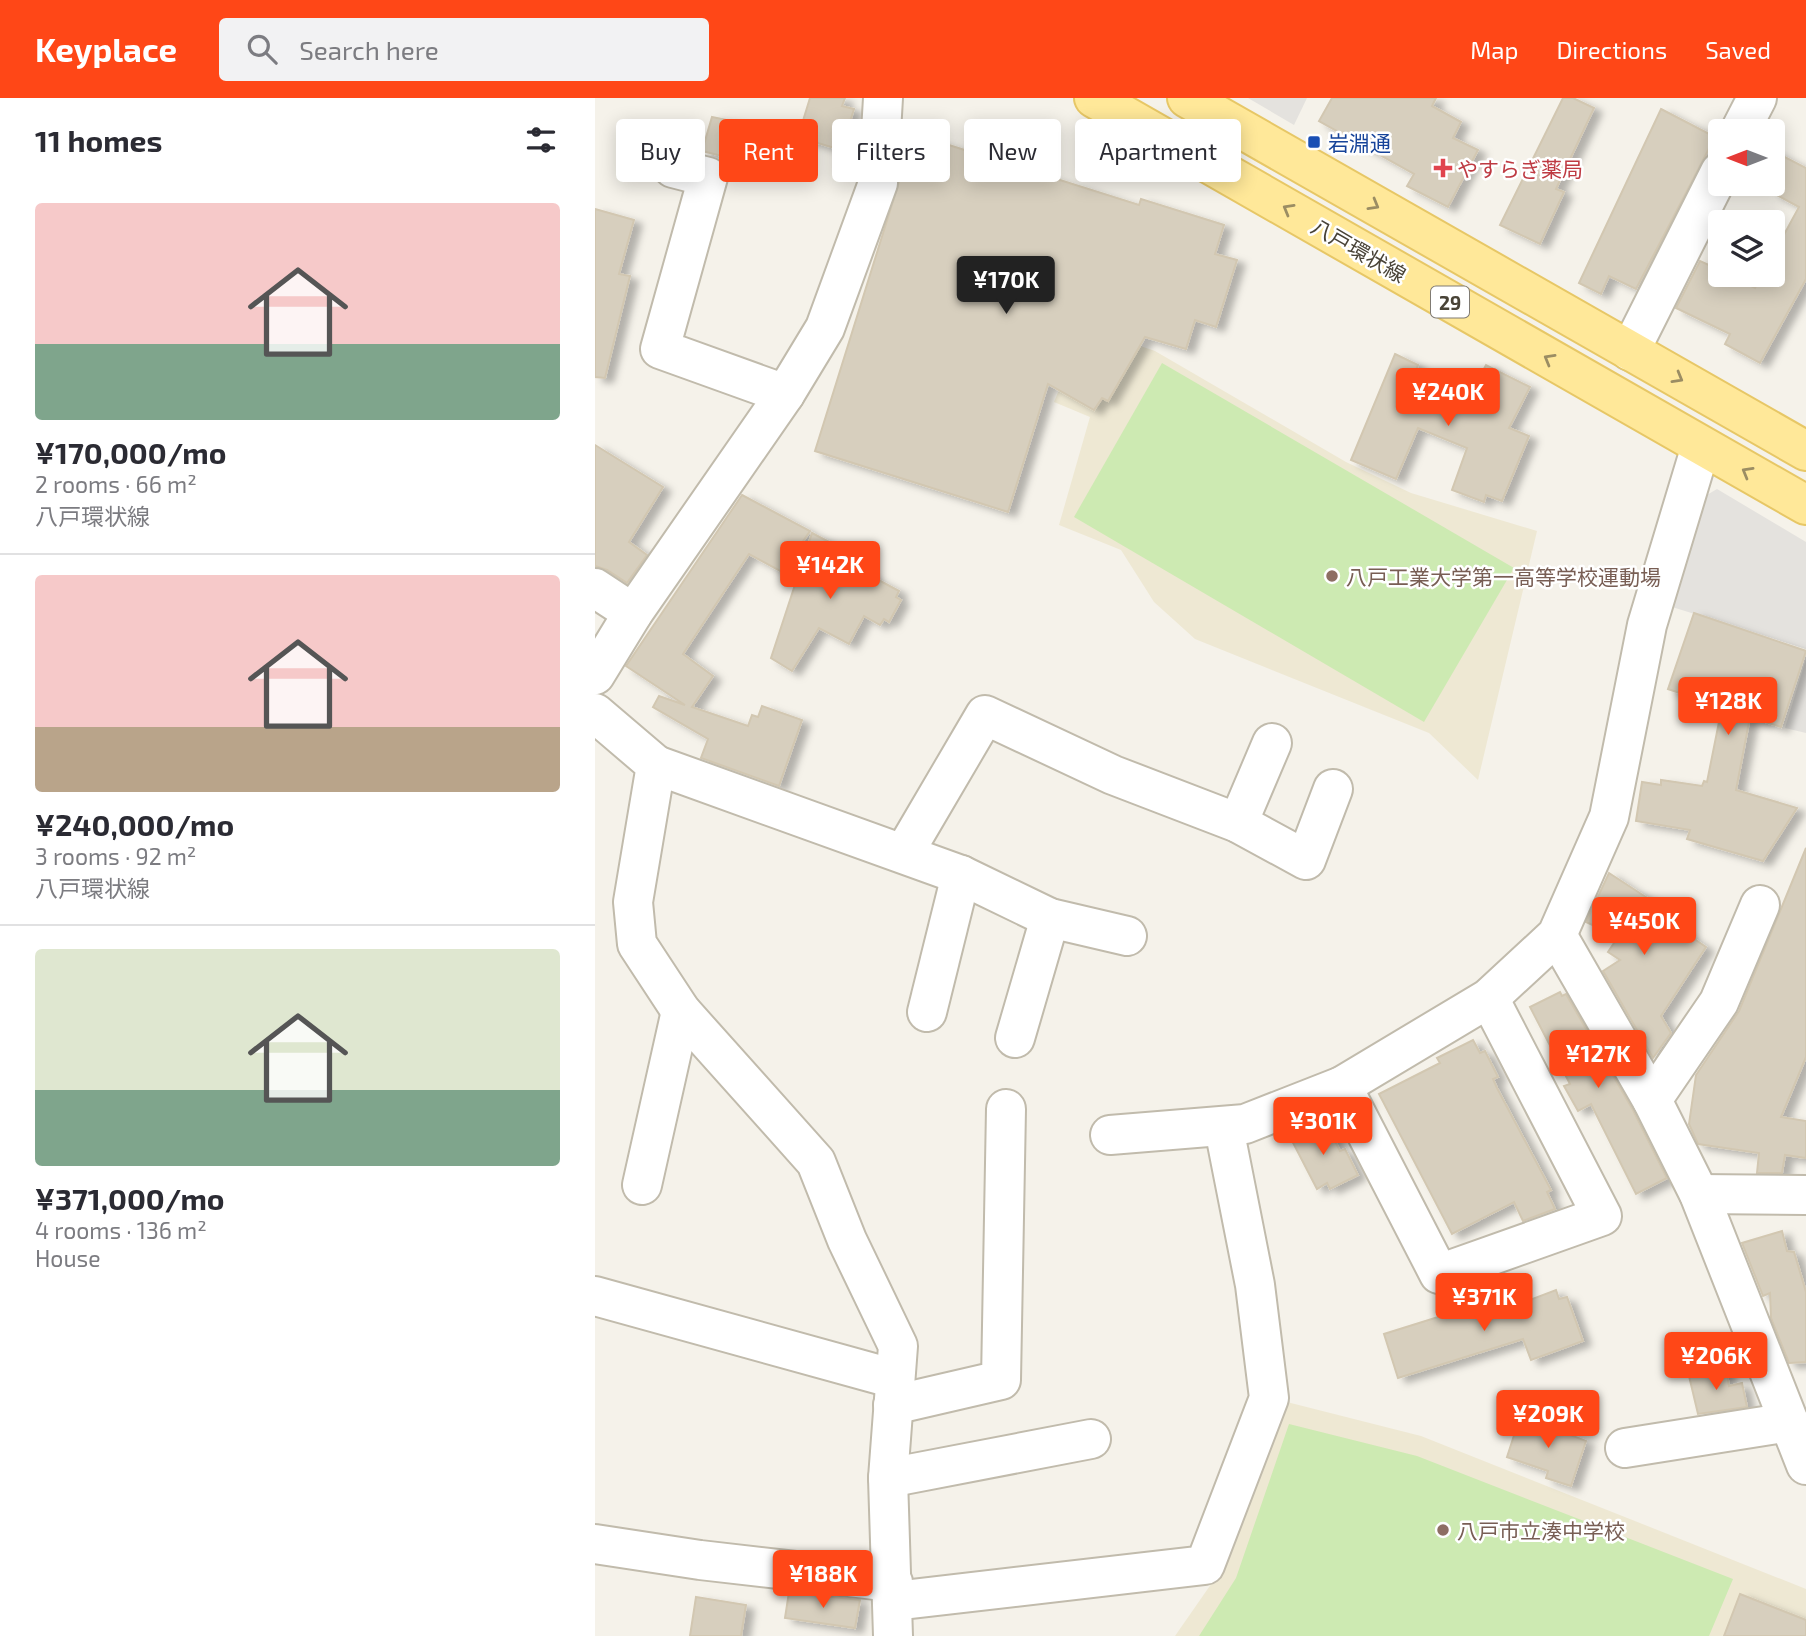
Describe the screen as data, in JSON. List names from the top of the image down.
{
  "streets": {
    "main road": ["八戸環状線", "29"]
  },
  "places": {
    "transit": ["岩淵通"],
    "health": ["やすらぎ薬局"],
    "other": ["八戸工業大学第一高等学校運動場", "八戸市立湊中学校"]
  },
  "north": "left",
  "page": {
    "header": "Keyplace",
    "search": "Search here",
    "nav": ["Map", "Directions", "Saved"],
    "heading": "11 homes",
    "chip": [
      "Buy",
      "Rent",
      "Filters",
      "New",
      "Apartment"
    ],
    "list": [
      {
        "name": "¥170,000/mo",
        "note": "2 rooms · 66 m² · 八戸環状線"
      },
      {
        "name": "¥240,000/mo",
        "note": "3 rooms · 92 m² · 八戸環状線"
      },
      {
        "name": "¥371,000/mo",
        "note": "4 rooms · 136 m² · House"
      }
    ],
    "price": [
      "¥170K",
      "¥240K",
      "¥142K",
      "¥128K",
      "¥450K",
      "¥127K",
      "¥301K",
      "¥371K",
      "¥206K",
      "¥209K",
      "¥188K"
    ]
  }
}
